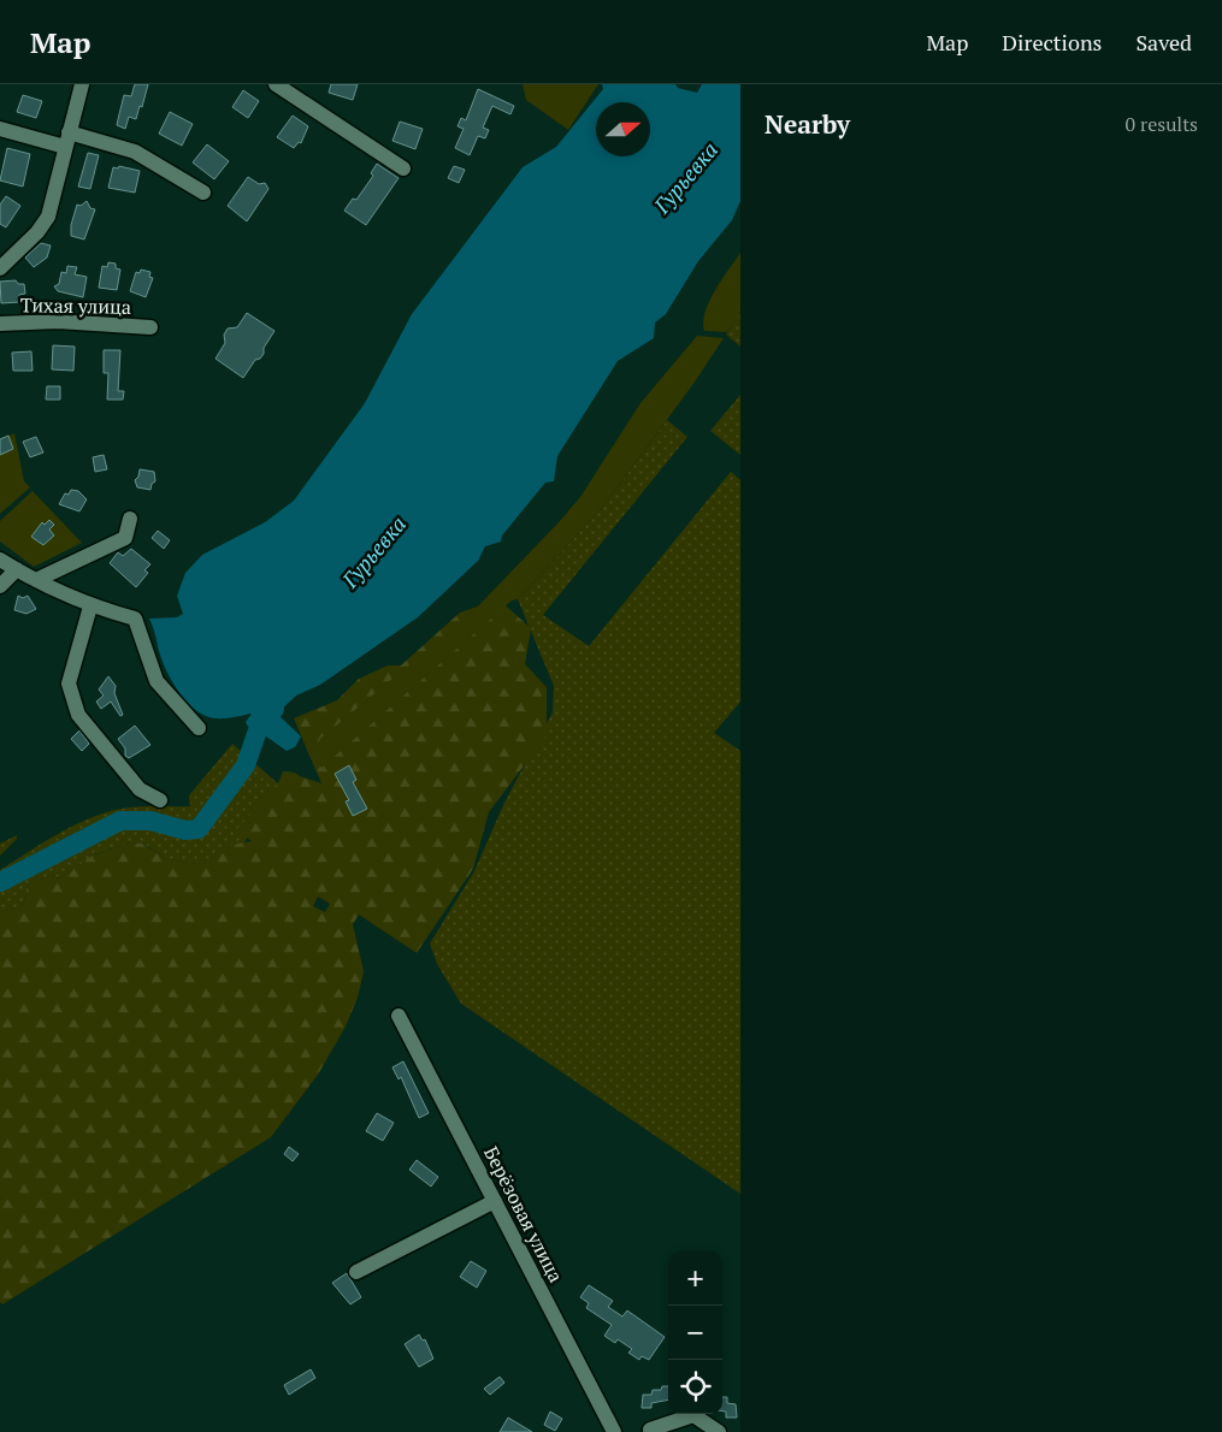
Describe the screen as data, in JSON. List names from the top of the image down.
{
  "streets": {
    "street": ["Тихая улица", "Берёзовая улица"]
  },
  "water": ["Гурьевка"],
  "north": "right",
  "page": {
    "header": "Map",
    "nav": ["Map", "Directions", "Saved"],
    "heading": ["Nearby", "0 results"],
    "map_buttons": ["+", "−"]
  }
}
